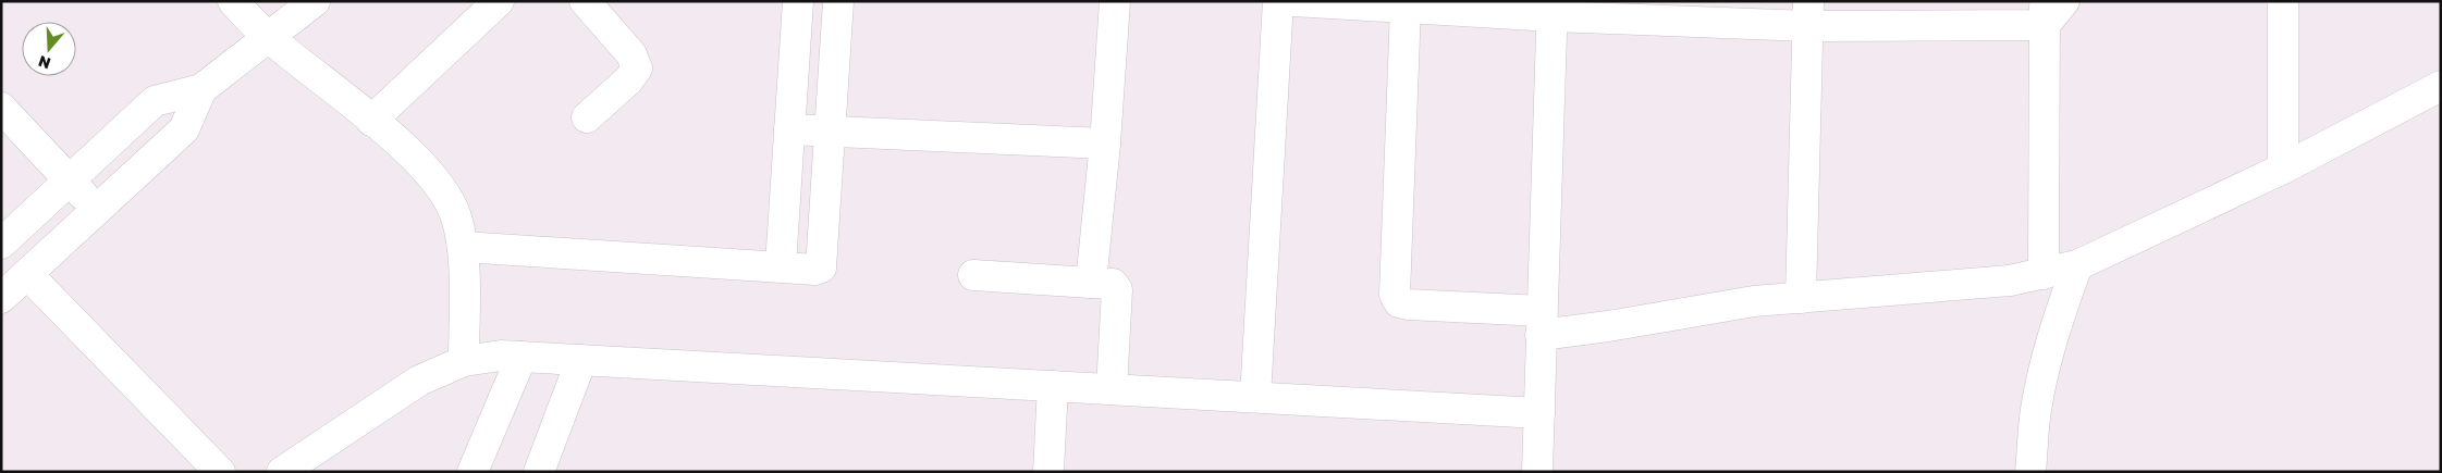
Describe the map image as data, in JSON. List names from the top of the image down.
{
  "north": "bottom"
}
